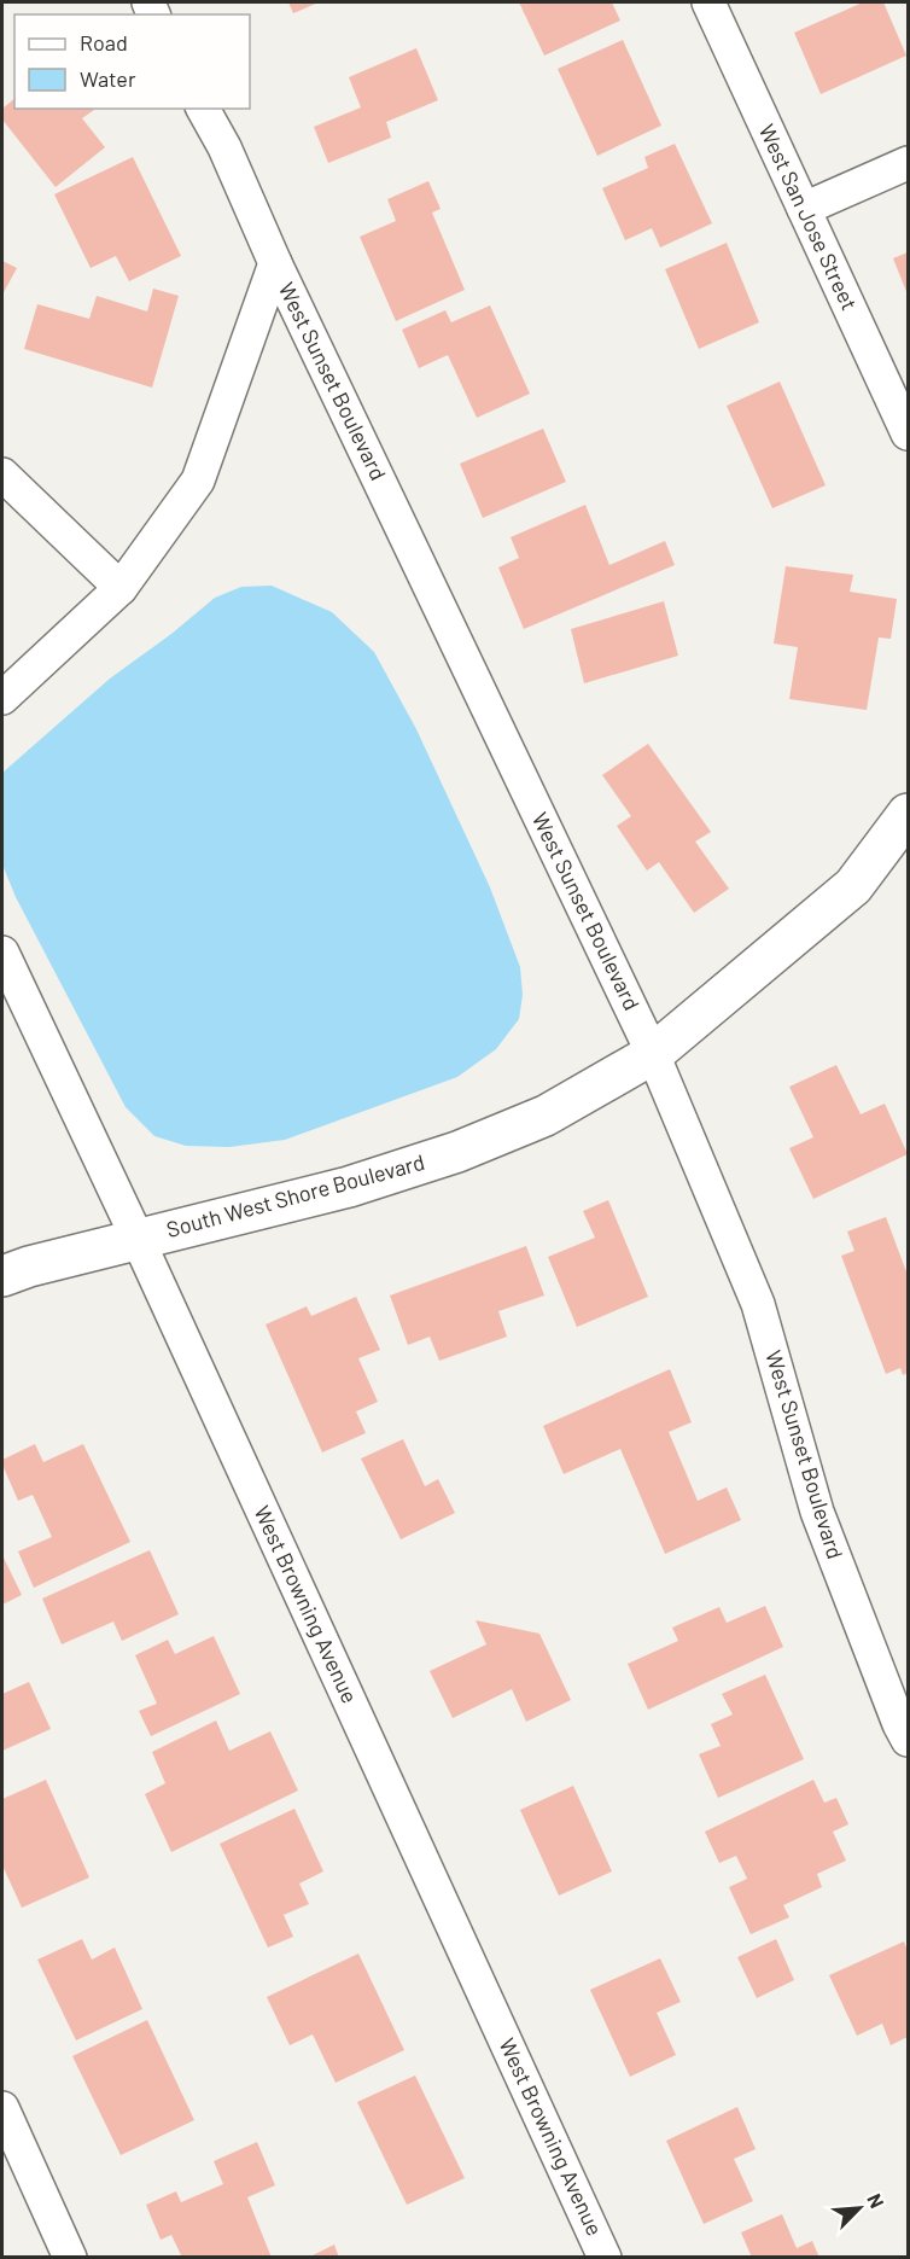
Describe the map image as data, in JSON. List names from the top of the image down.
{
  "streets": {
    "street": [
      "West San Jose Street",
      "West Sunset Boulevard",
      "South West Shore Boulevard",
      "West Browning Avenue"
    ]
  },
  "crossings": [
    ["West Sunset Boulevard", "South West Shore Boulevard"],
    ["South West Shore Boulevard", "West Browning Avenue"]
  ],
  "legend": ["Road", "Water"],
  "north": "top right"
}
